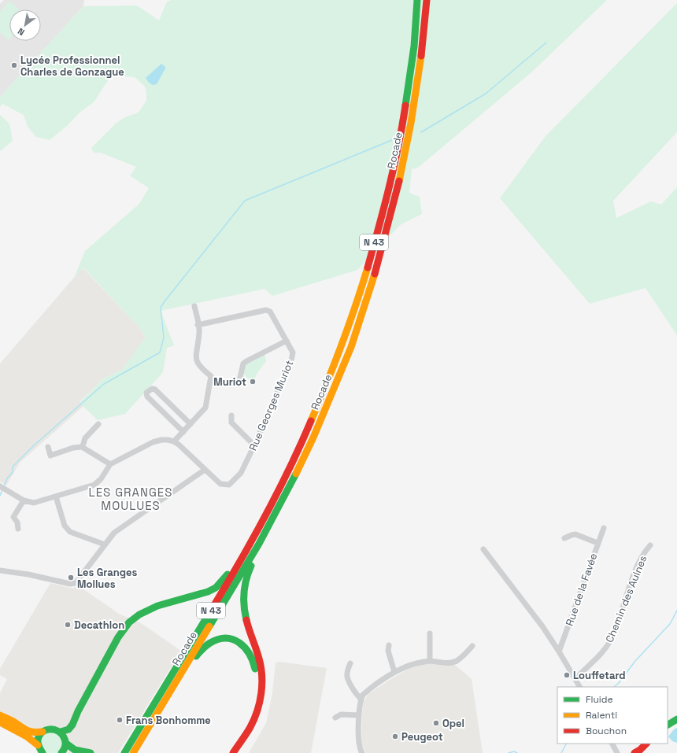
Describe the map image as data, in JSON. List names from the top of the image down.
{
  "streets": {
    "main road": ["Rocade", "N 43"],
    "street": ["Rue Georges Muriot", "Rue de la Favée", "Chemin des Aulnes"]
  },
  "districts": ["LES GRANGES MOULUES"],
  "places": [
    "Lycée Professionnel Charles de Gonzague",
    "Muriot",
    "Les Granges Mollues",
    "Decathlon",
    "Louffetard",
    "Frans Bonhomme",
    "Opel",
    "Peugeot"
  ],
  "legend": ["Fluide", "Ralenti", "Bouchon"],
  "north": "bottom left"
}
